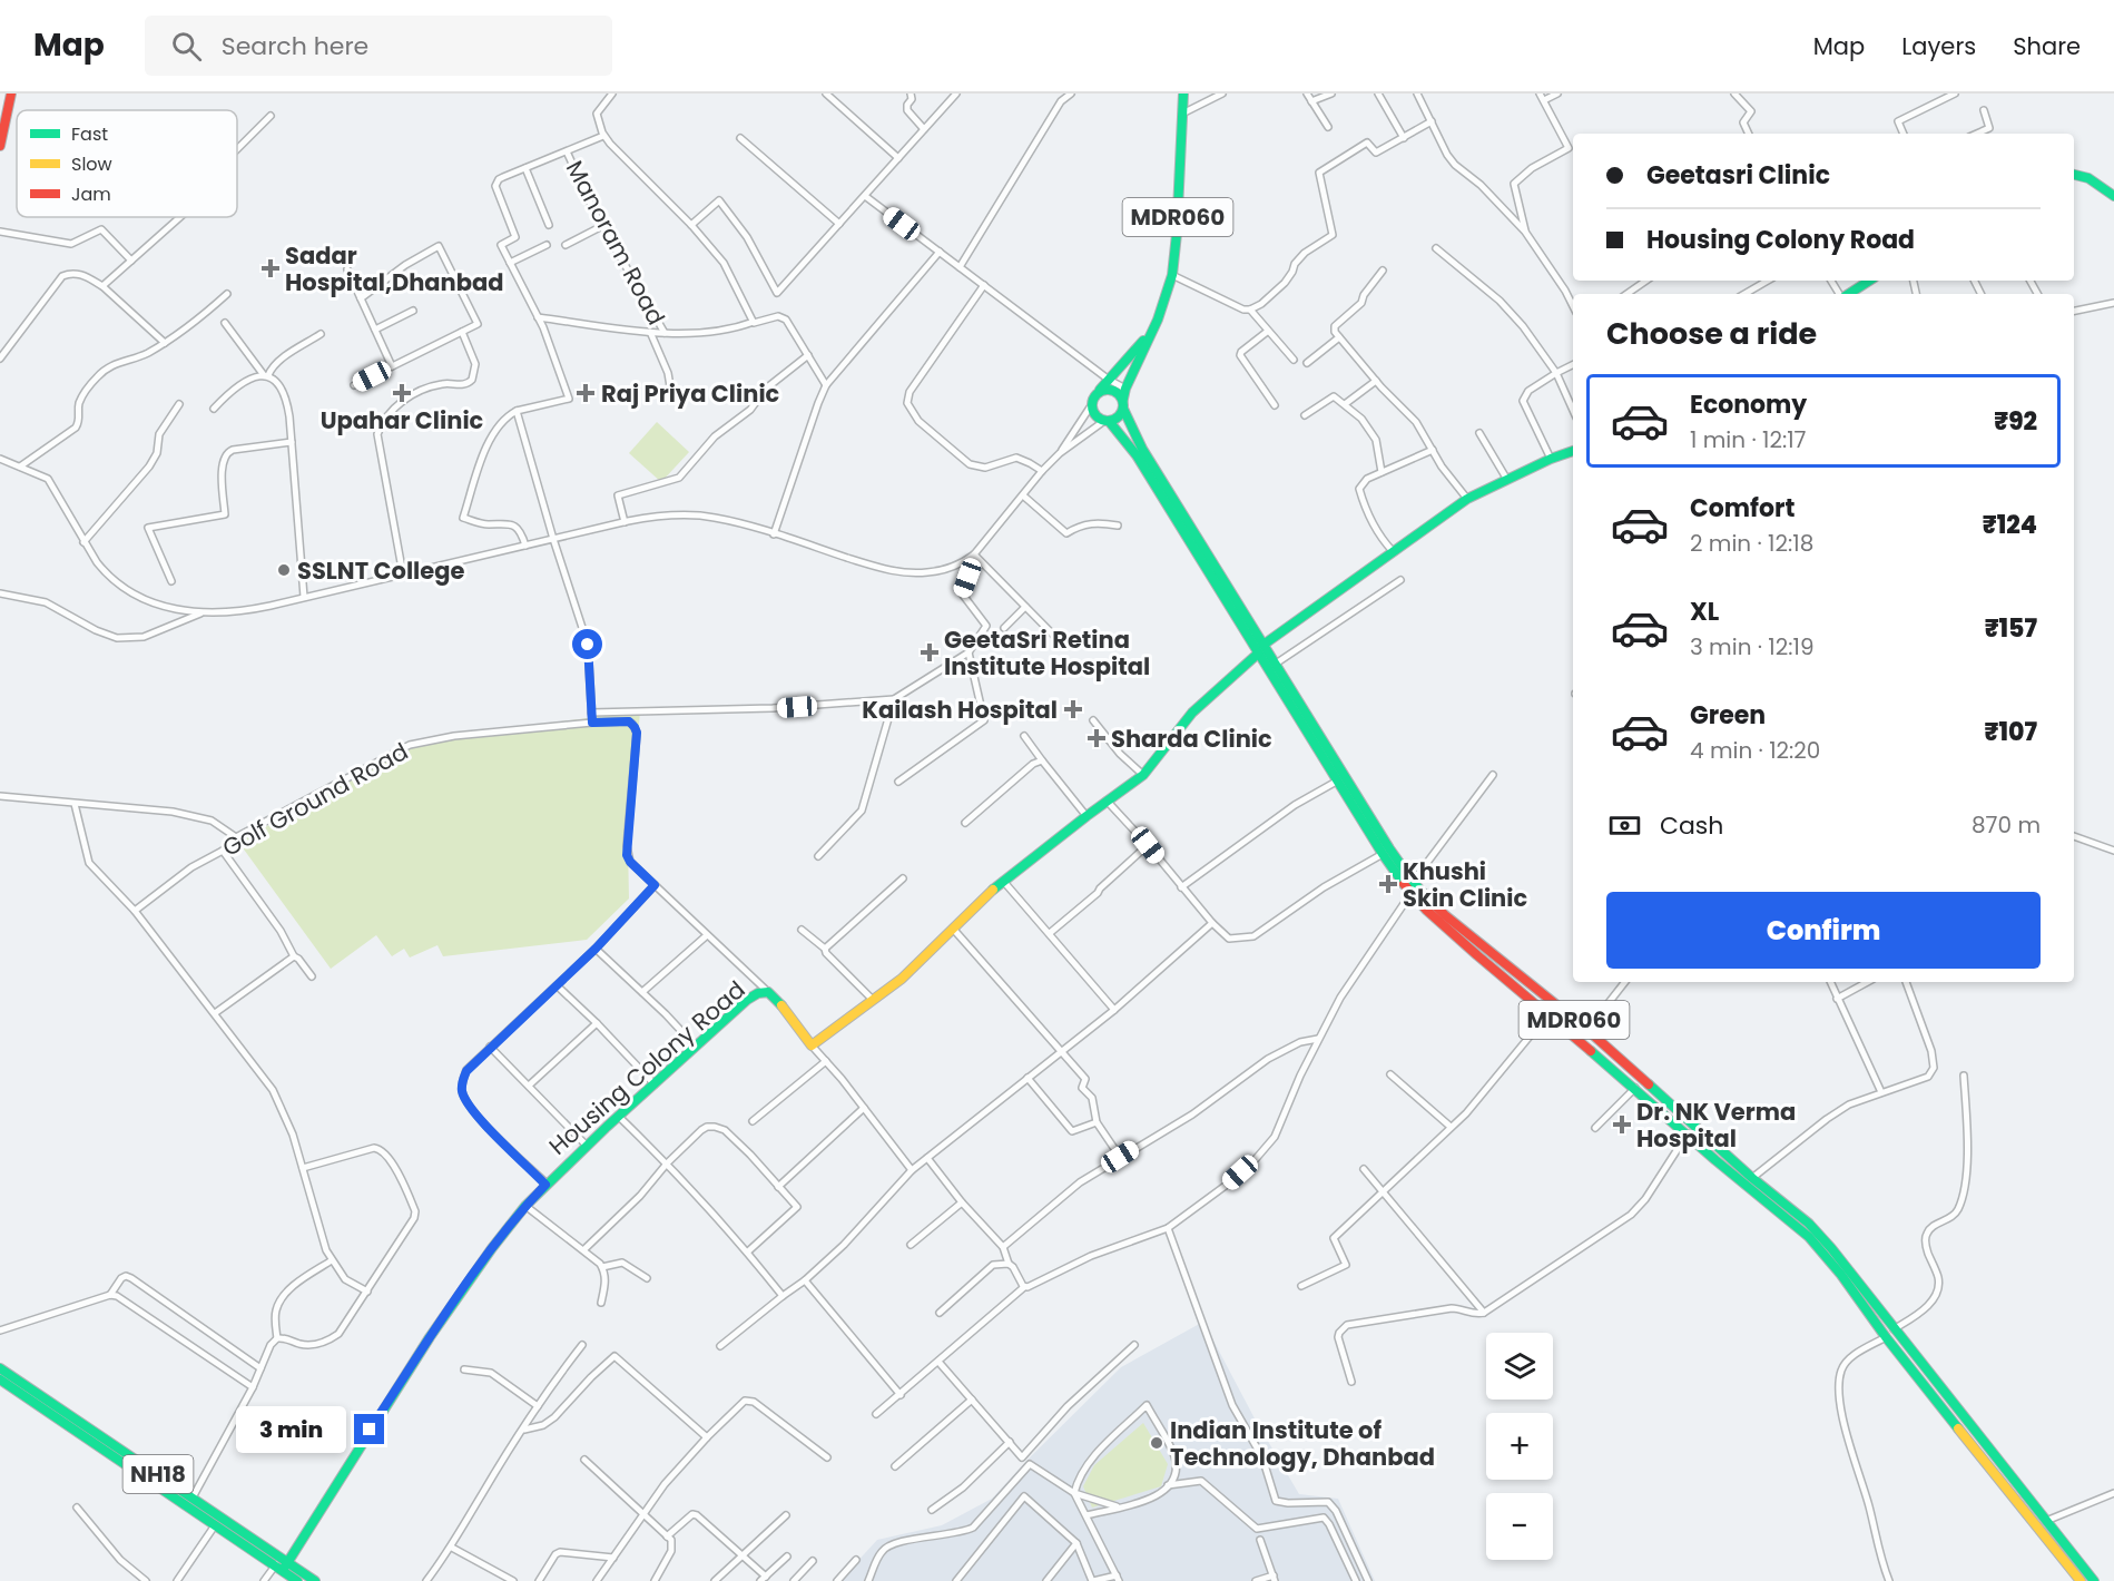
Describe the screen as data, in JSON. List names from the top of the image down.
{
  "streets": {
    "main road": ["MDR060", "Housing Colony Road", "NH18"],
    "street": ["Manoram Road", "Golf Ground Road"]
  },
  "crossings": [
    ["Housing Colony Road", "NH18"]
  ],
  "places": {
    "health": [
      "Sadar Hospital,Dhanbad",
      "Upahar Clinic",
      "Raj Priya Clinic",
      "GeetaSri Retina Institute Hospital",
      "Kailash Hospital",
      "Sharda Clinic",
      "Khushi Skin Clinic",
      "Dr. NK Verma Hospital"
    ],
    "other": ["SSLNT College", "Indian Institute of Technology, Dhanbad"]
  },
  "legend": ["Fast", "Slow", "Jam"],
  "page": {
    "header": "Map",
    "search": "Search here",
    "nav": ["Map", "Layers", "Share"],
    "banner": ["Geetasri Clinic", "Housing Colony Road"],
    "heading": "Choose a ride",
    "list": [
      {
        "name": "Economy",
        "note": "1 min · 12:17",
        "value": "₹92"
      },
      {
        "name": "Comfort",
        "note": "2 min · 12:18",
        "value": "₹124"
      },
      {
        "name": "XL",
        "note": "3 min · 12:19",
        "value": "₹157"
      },
      {
        "name": "Green",
        "note": "4 min · 12:20",
        "value": "₹107"
      }
    ],
    "pay": ["Cash", "870 m"],
    "buttons": "Confirm",
    "map_buttons": ["+", "−"],
    "bubble": "3 min"
  }
}
